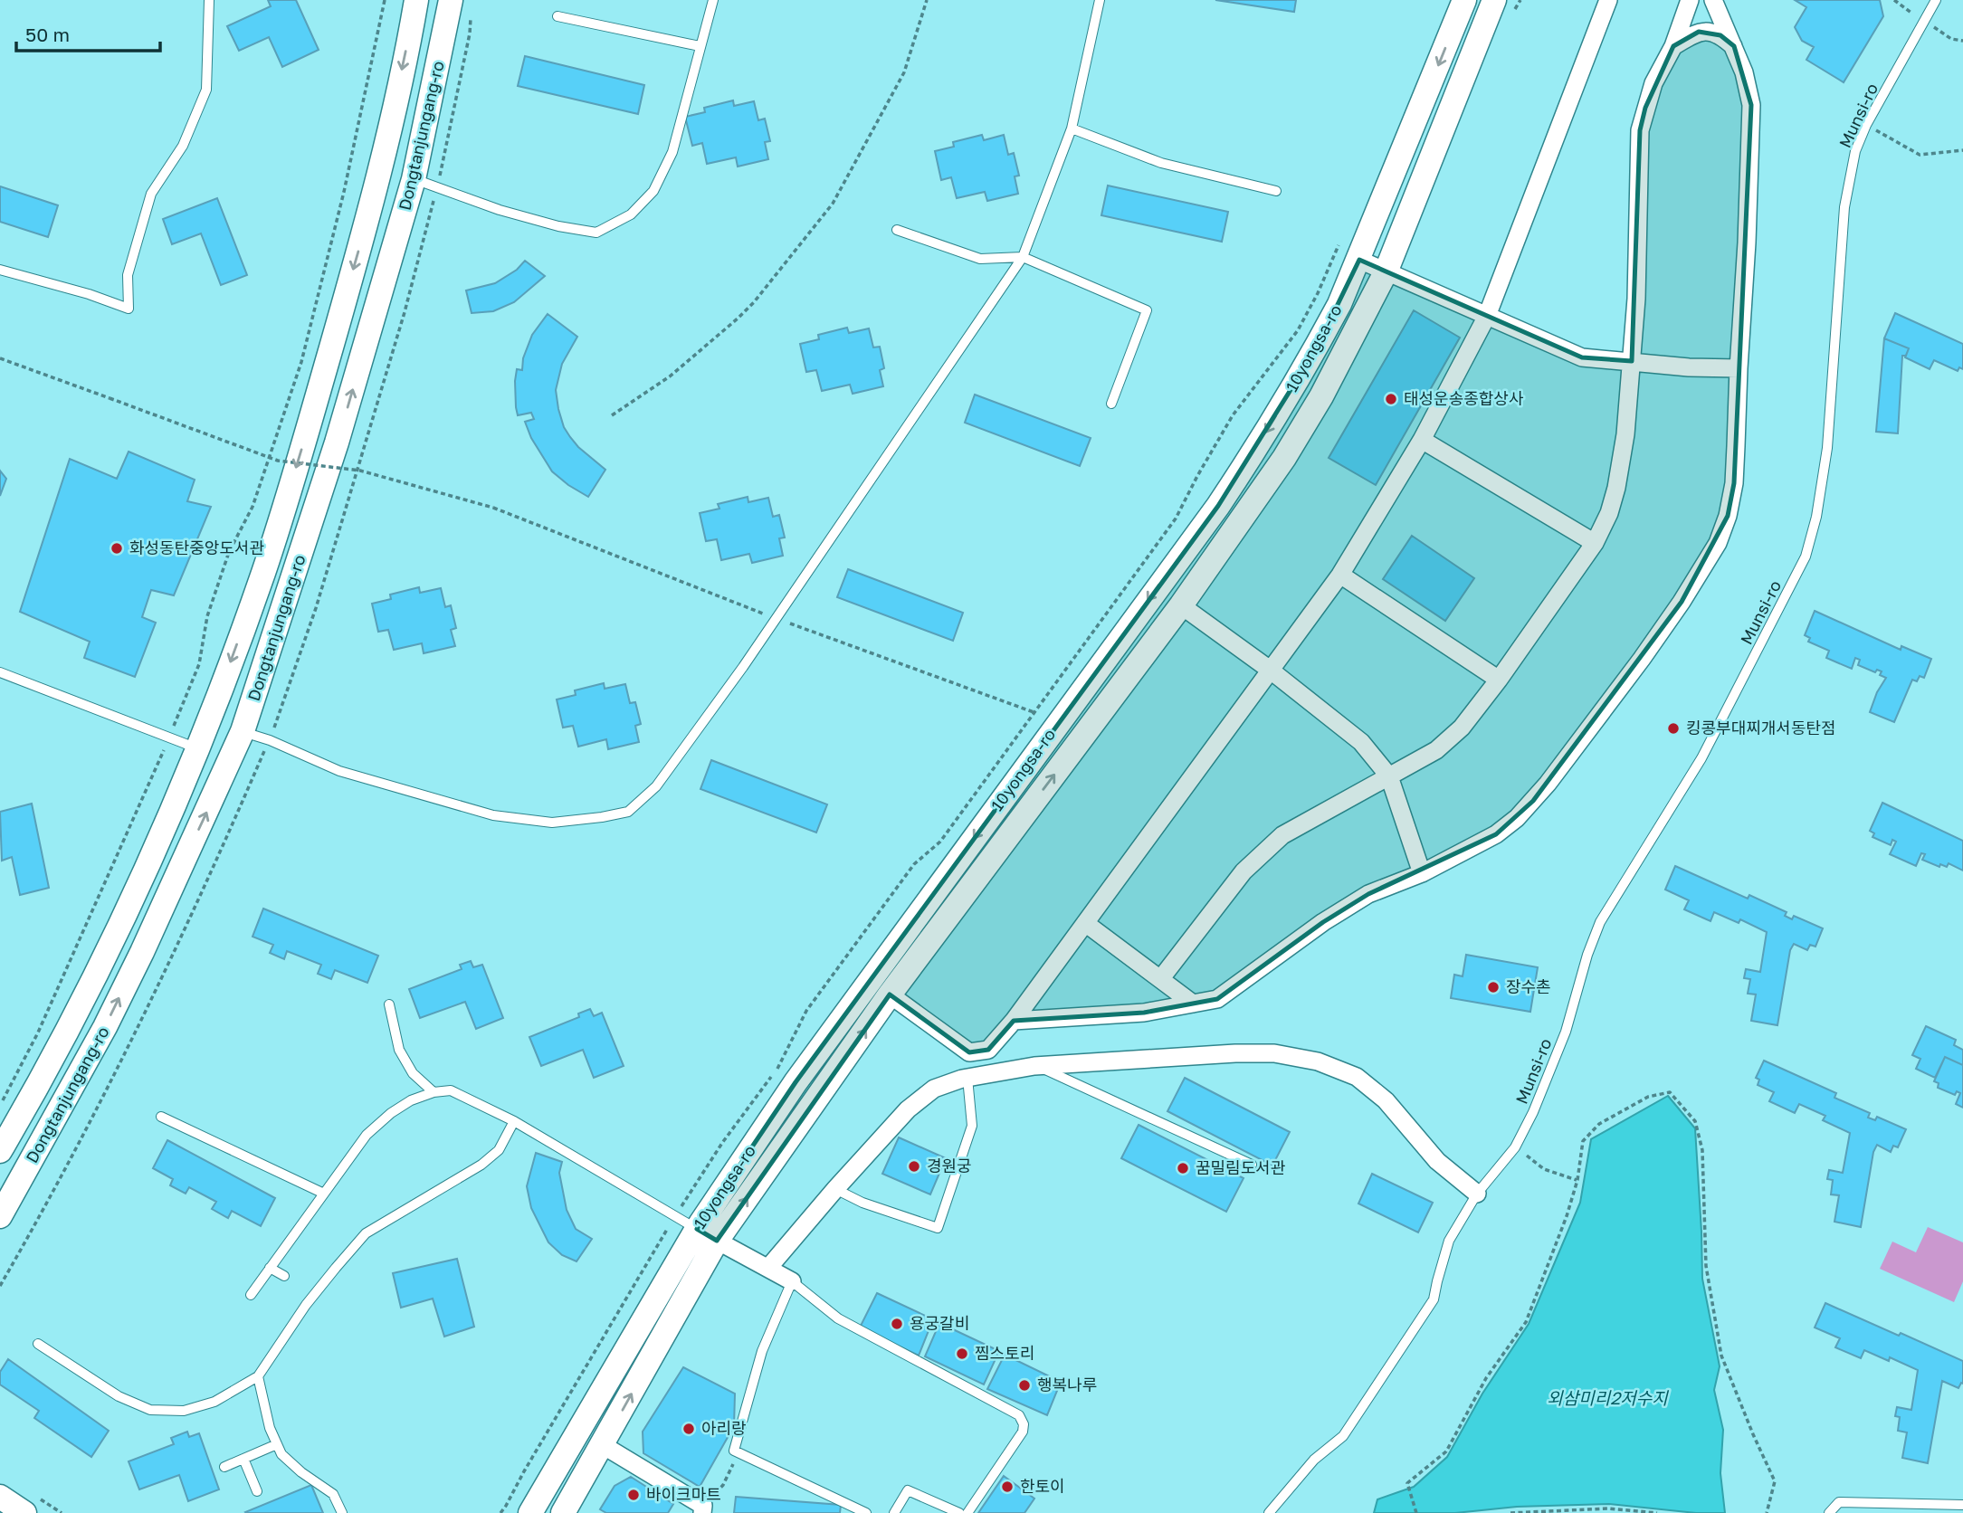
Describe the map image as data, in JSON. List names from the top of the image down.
{
  "streets": {
    "street": ["Dongtanjungang-ro", "10yongsa-ro"],
    "lane": ["Munsi-ro"]
  },
  "water": ["외삼미리2저수지"],
  "places": [
    "태성운송종합상사",
    "화성동탄중앙도서관",
    "킹콩부대찌개서동탄점",
    "장수촌",
    "경원궁",
    "꿈밀림도서관",
    "용궁갈비",
    "찜스토리",
    "행복나루",
    "아리랑",
    "한토이",
    "바이크마트"
  ],
  "scale_bar": "50 m"
}
